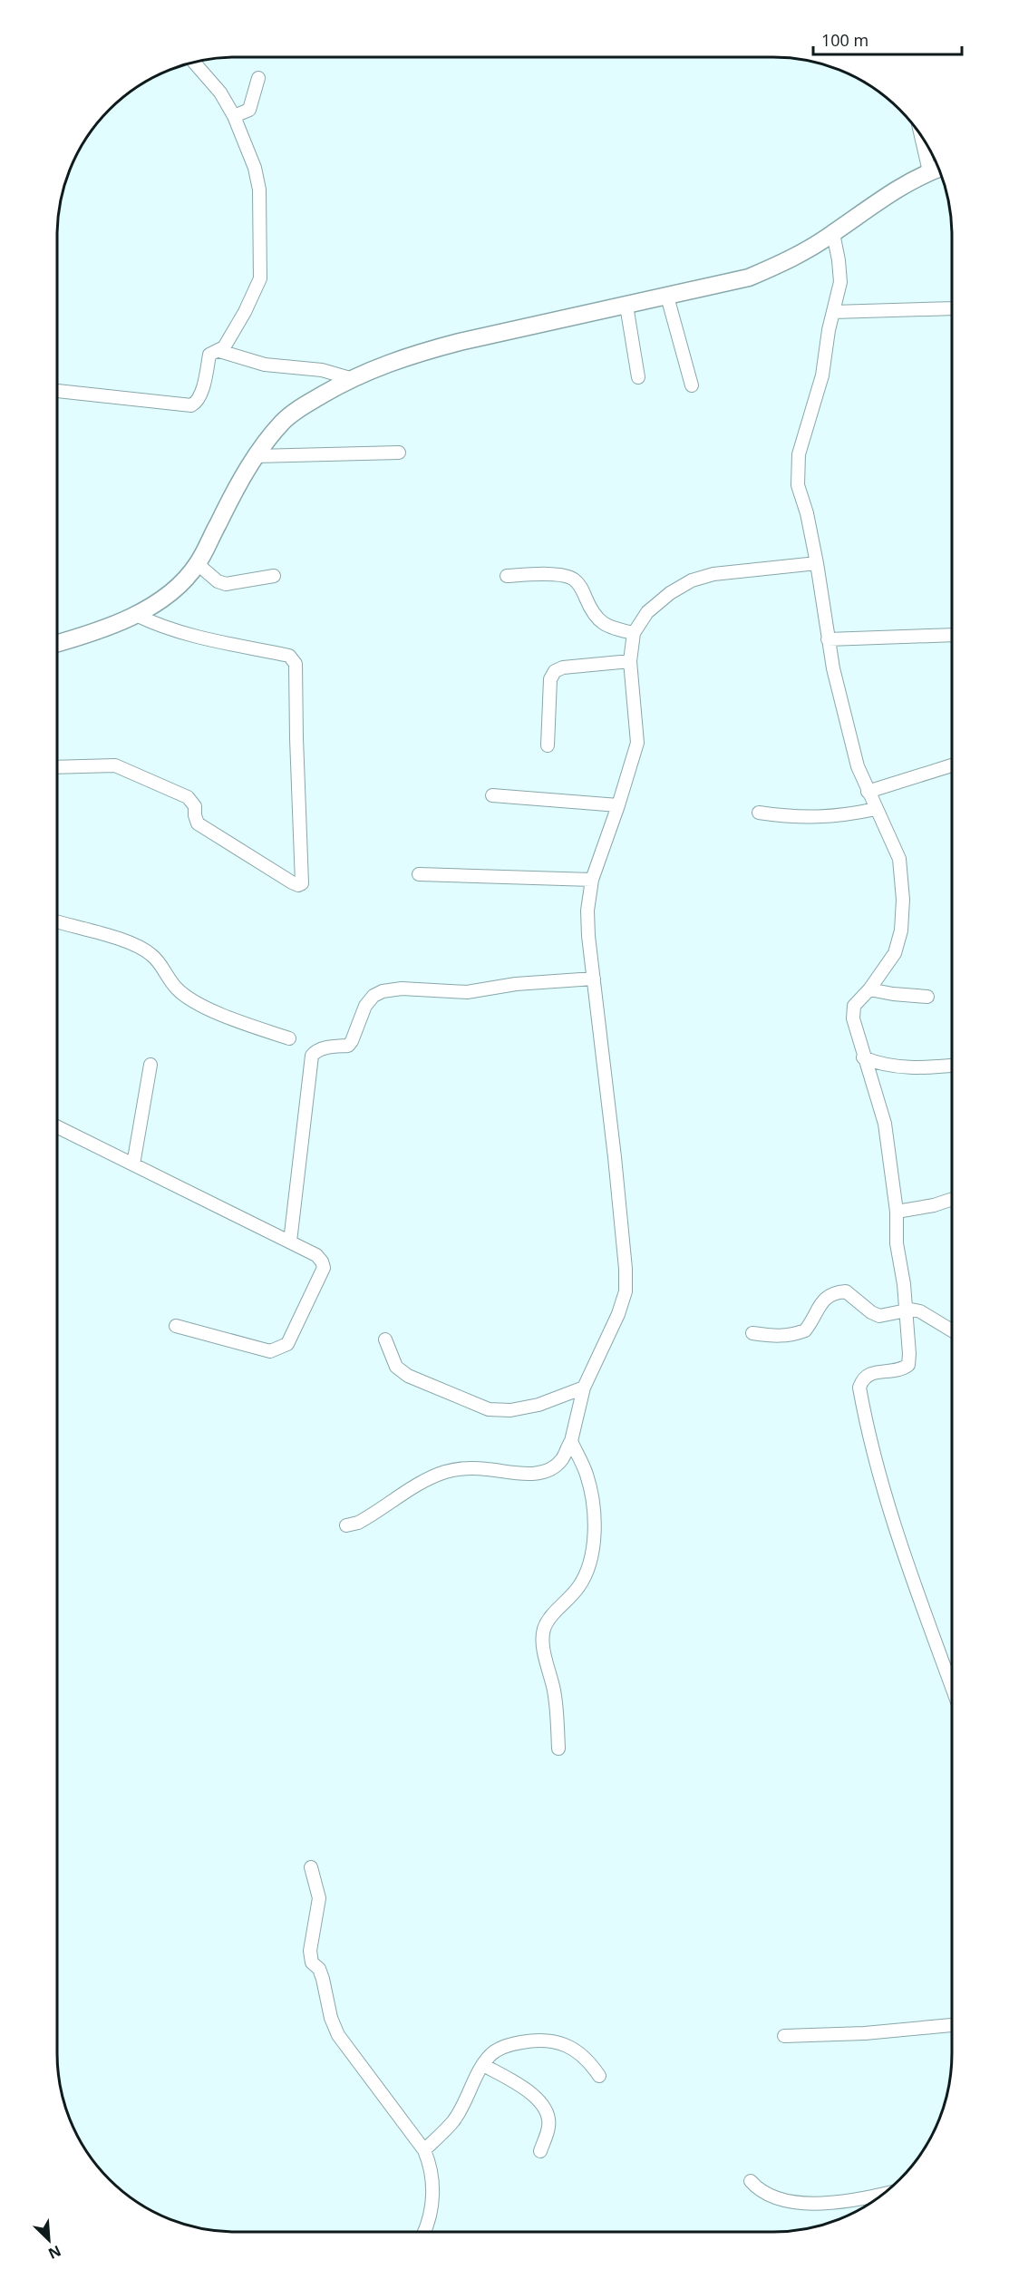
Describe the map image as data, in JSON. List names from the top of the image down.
{
  "scale_bar": "100 m",
  "north": "bottom right"
}
